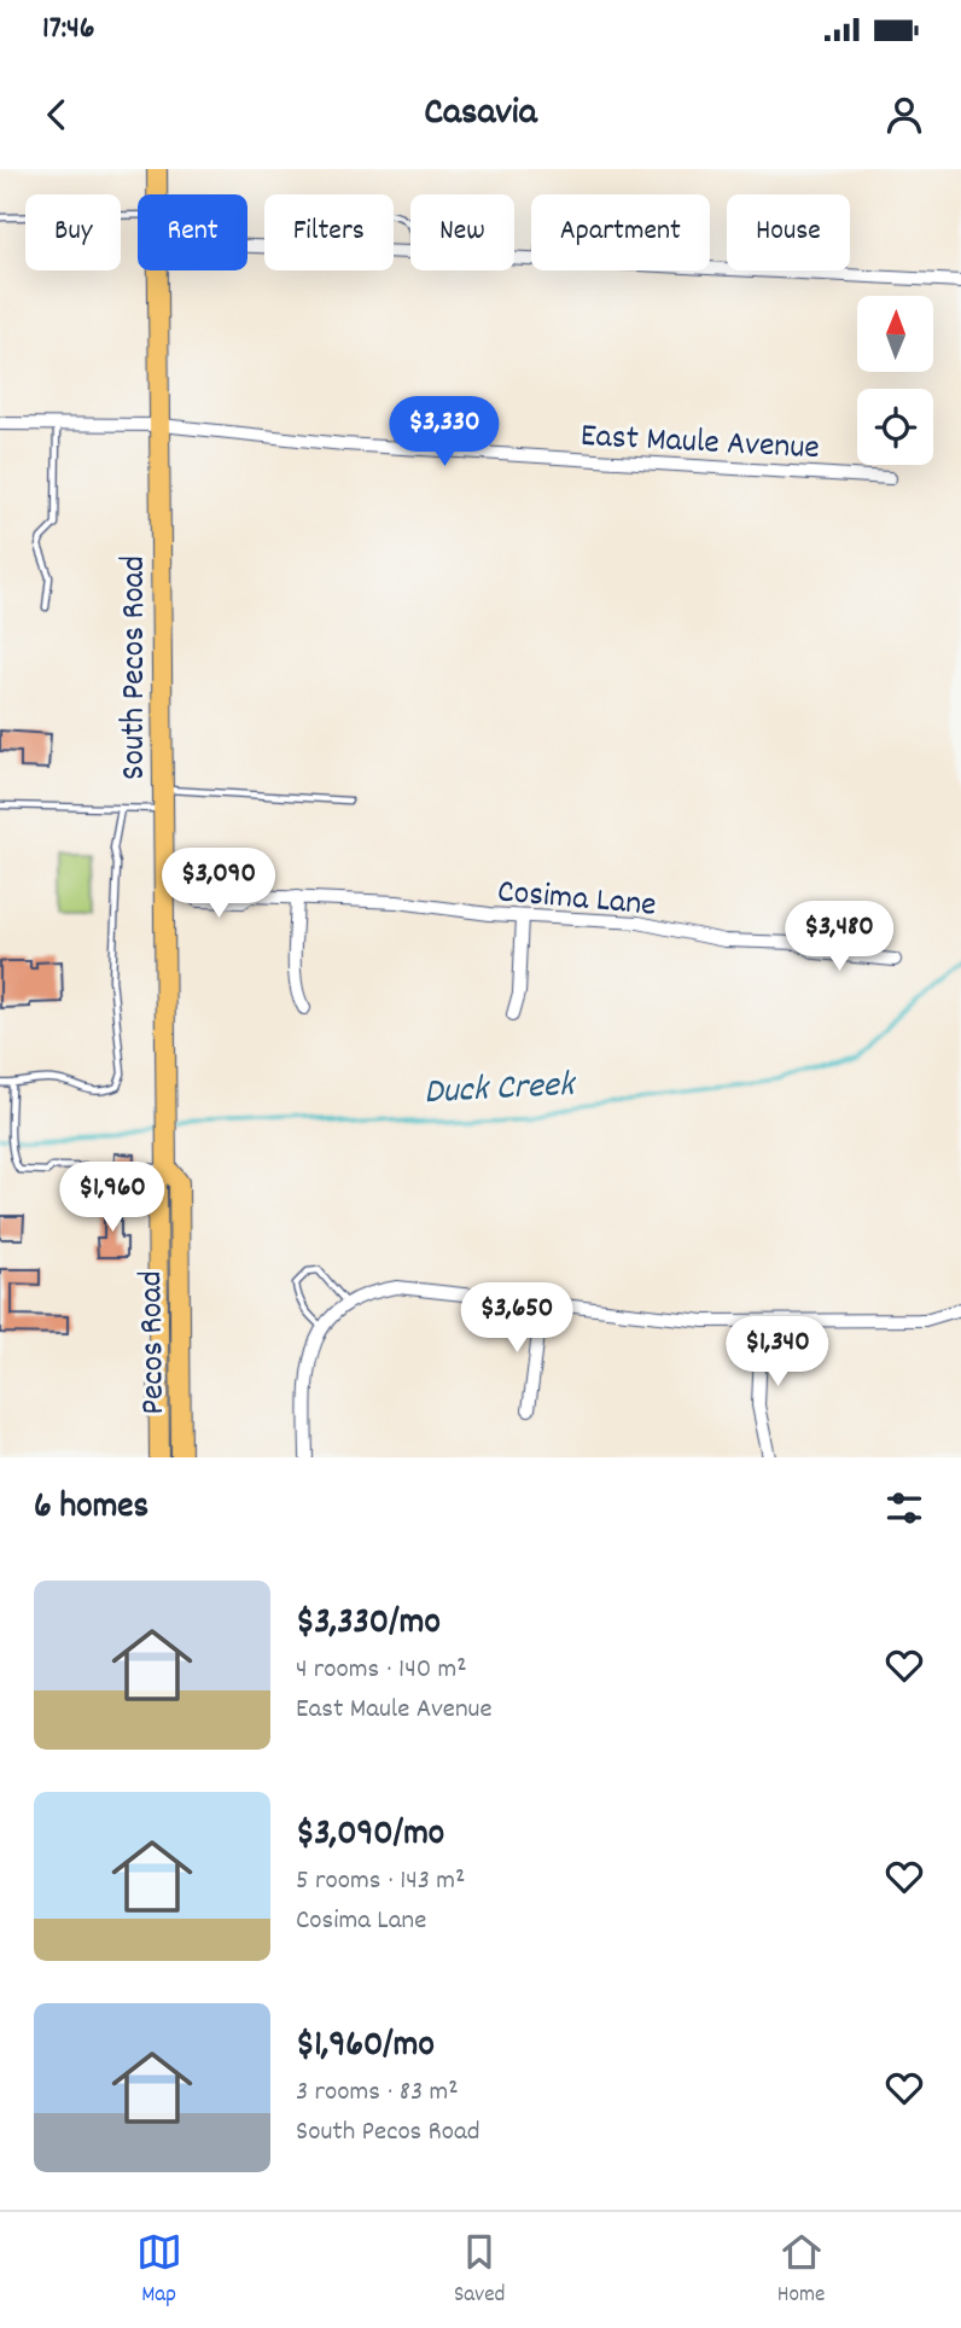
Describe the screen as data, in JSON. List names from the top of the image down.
{
  "streets": {
    "main road": ["South Pecos Road", "Pecos Road"],
    "street": ["East Maule Avenue", "Cosima Lane"]
  },
  "crossings": [
    ["East Maule Avenue", "South Pecos Road"],
    ["South Pecos Road", "Cosima Lane"],
    ["South Pecos Road", "Pecos Road"]
  ],
  "water": ["Duck Creek"],
  "north": "top",
  "page": {
    "status": "17:46",
    "header": "Casavia",
    "chip": [
      "Buy",
      "Rent",
      "Filters",
      "New",
      "Apartment",
      "House"
    ],
    "price": [
      "$3,330",
      "$3,090",
      "$3,480",
      "$1,960",
      "$3,650",
      "$1,340"
    ],
    "heading": "6 homes",
    "list": [
      {
        "name": "$3,330/mo",
        "note": "4 rooms · 140 m² · East Maule Avenue"
      },
      {
        "name": "$3,090/mo",
        "note": "5 rooms · 143 m² · Cosima Lane"
      },
      {
        "name": "$1,960/mo",
        "note": "3 rooms · 83 m² · South Pecos Road"
      }
    ],
    "tabs": ["Map", "Saved", "Home"]
  }
}
